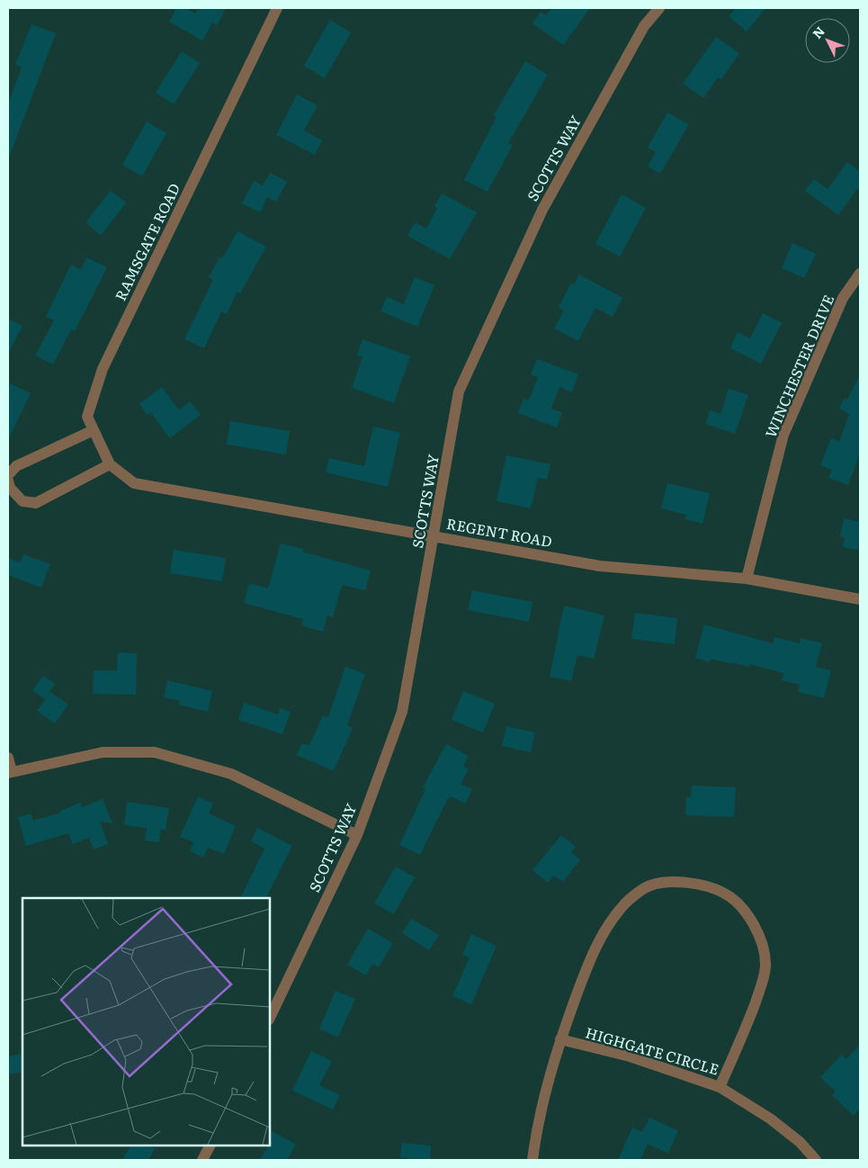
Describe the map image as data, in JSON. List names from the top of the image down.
{
  "streets": {
    "street": [
      "SCOTTS WAY",
      "RAMSGATE ROAD",
      "WINCHESTER DRIVE",
      "REGENT ROAD",
      "HIGHGATE CIRCLE"
    ]
  },
  "crossings": [
    ["SCOTTS WAY", "REGENT ROAD"],
    ["RAMSGATE ROAD", "REGENT ROAD"],
    ["WINCHESTER DRIVE", "REGENT ROAD"]
  ],
  "north": "top left"
}
